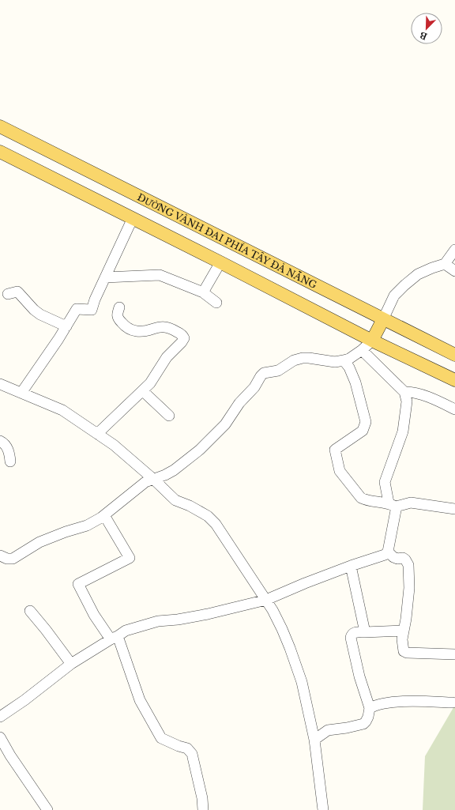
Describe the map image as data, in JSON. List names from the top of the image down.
{
  "streets": {
    "main road": ["ĐƯỜNG VÀNH ĐAI PHÍA TÂY ĐÀ NẴNG"]
  },
  "north": "bottom left"
}
